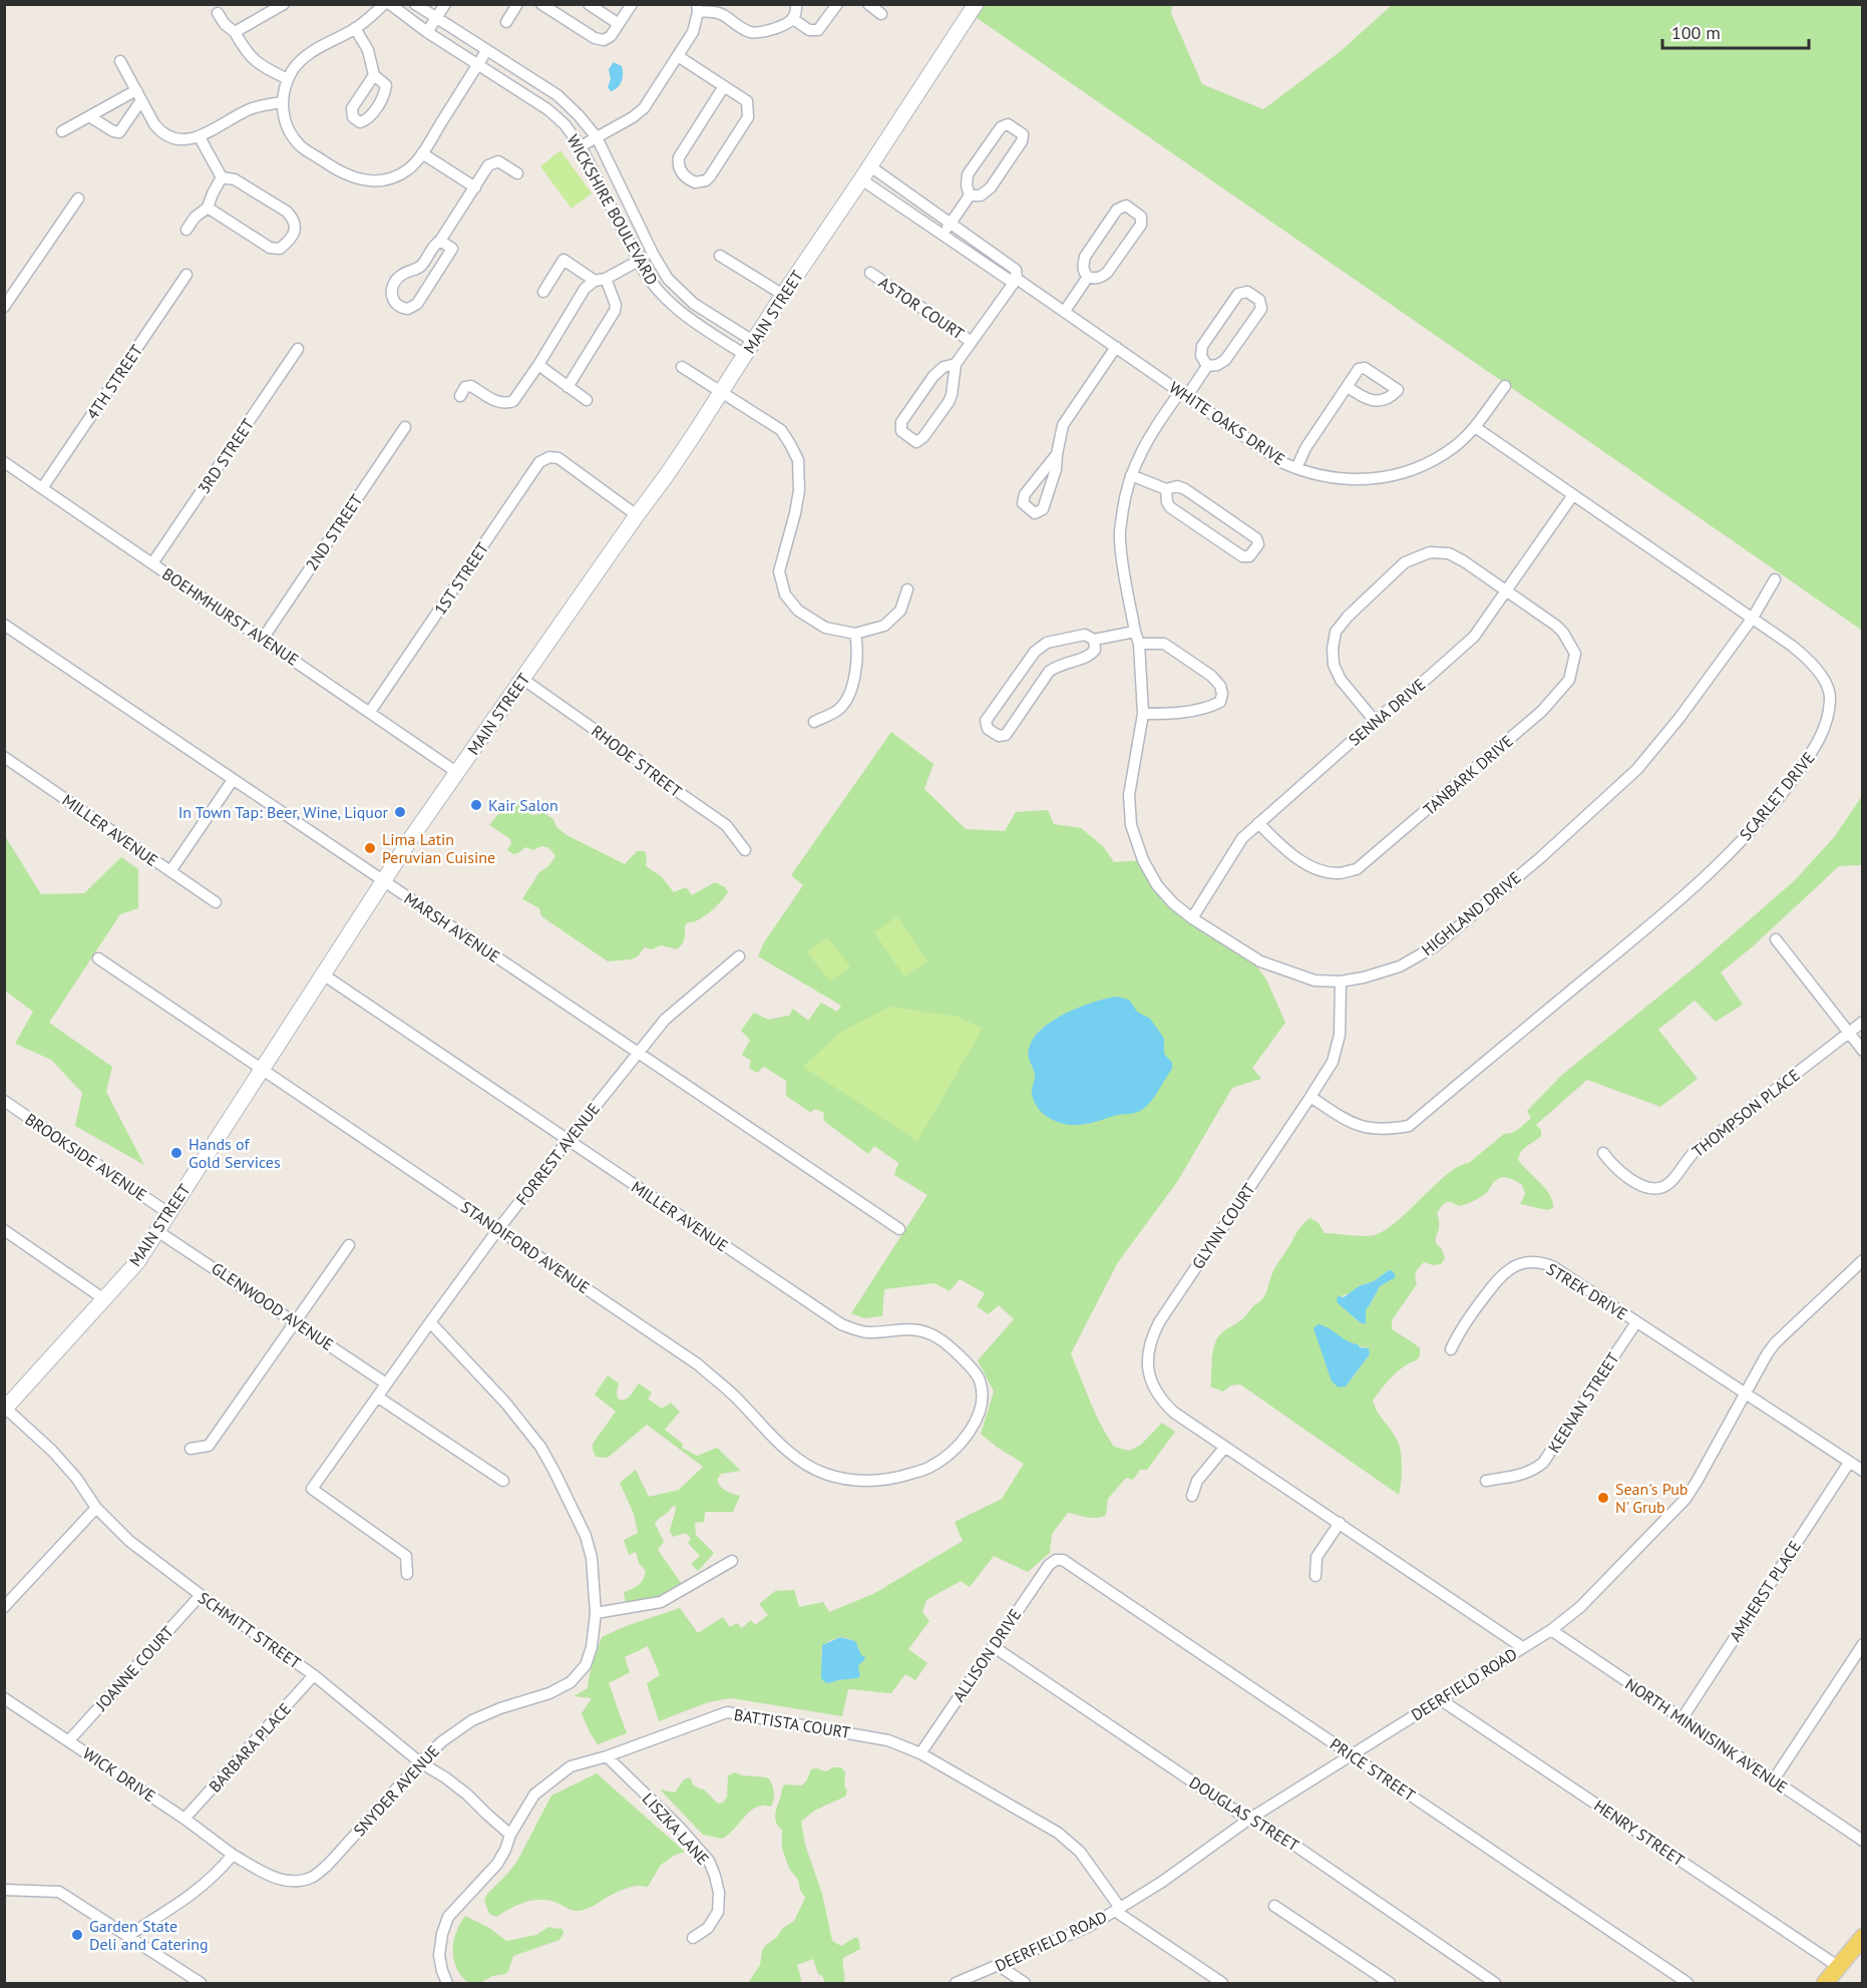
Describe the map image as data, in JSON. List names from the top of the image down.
{
  "streets": {
    "main road": ["MAIN STREET"],
    "street": [
      "WICKSHIRE BOULEVARD",
      "ASTOR COURT",
      "4TH STREET",
      "WHITE OAKS DRIVE",
      "3RD STREET",
      "2ND STREET",
      "1ST STREET",
      "BOEHMHURST AVENUE",
      "SENNA DRIVE",
      "RHODE STREET",
      "TANBARK DRIVE",
      "SCARLET DRIVE",
      "MILLER AVENUE",
      "HIGHLAND DRIVE",
      "MARSH AVENUE",
      "THOMPSON PLACE",
      "FORREST AVENUE",
      "BROOKSIDE AVENUE",
      "GLYNN COURT",
      "STANDIFORD AVENUE",
      "STREK DRIVE",
      "GLENWOOD AVENUE",
      "KEENAN STREET",
      "AMHERST PLACE",
      "SCHMITT STREET",
      "ALLISON DRIVE",
      "JOANNE COURT",
      "DEERFIELD ROAD",
      "BATTISTA COURT",
      "NORTH MINNISINK AVENUE",
      "BARBARA PLACE",
      "PRICE STREET",
      "WICK DRIVE",
      "SNYDER AVENUE",
      "DOUGLAS STREET",
      "LISZKA LANE",
      "HENRY STREET"
    ]
  },
  "crossings": [
    ["WICKSHIRE BOULEVARD", "MAIN STREET"],
    ["ASTOR COURT", "WHITE OAKS DRIVE"],
    ["MAIN STREET", "WHITE OAKS DRIVE"],
    ["MAIN STREET", "1ST STREET"],
    ["MAIN STREET", "BOEHMHURST AVENUE"],
    ["MAIN STREET", "RHODE STREET"],
    ["MAIN STREET", "MILLER AVENUE"],
    ["MAIN STREET", "MARSH AVENUE"],
    ["MAIN STREET", "BROOKSIDE AVENUE"],
    ["MAIN STREET", "STANDIFORD AVENUE"],
    ["MAIN STREET", "GLENWOOD AVENUE"],
    ["MAIN STREET", "SCHMITT STREET"],
    ["4TH STREET", "BOEHMHURST AVENUE"],
    ["WHITE OAKS DRIVE", "SCARLET DRIVE"],
    ["WHITE OAKS DRIVE", "HIGHLAND DRIVE"],
    ["3RD STREET", "BOEHMHURST AVENUE"],
    ["2ND STREET", "BOEHMHURST AVENUE"],
    ["1ST STREET", "BOEHMHURST AVENUE"],
    ["SENNA DRIVE", "TANBARK DRIVE"],
    ["SENNA DRIVE", "SCARLET DRIVE"],
    ["SENNA DRIVE", "HIGHLAND DRIVE"],
    ["SCARLET DRIVE", "HIGHLAND DRIVE"],
    ["SCARLET DRIVE", "GLYNN COURT"],
    ["MILLER AVENUE", "FORREST AVENUE"],
    ["MILLER AVENUE", "STANDIFORD AVENUE"],
    ["HIGHLAND DRIVE", "GLYNN COURT"],
    ["MARSH AVENUE", "FORREST AVENUE"],
    ["FORREST AVENUE", "STANDIFORD AVENUE"],
    ["FORREST AVENUE", "GLENWOOD AVENUE"],
    ["FORREST AVENUE", "SNYDER AVENUE"],
    ["GLYNN COURT", "DEERFIELD ROAD"],
    ["STREK DRIVE", "KEENAN STREET"],
    ["STREK DRIVE", "AMHERST PLACE"],
    ["STREK DRIVE", "DEERFIELD ROAD"],
    ["AMHERST PLACE", "NORTH MINNISINK AVENUE"],
    ["SCHMITT STREET", "JOANNE COURT"],
    ["SCHMITT STREET", "BATTISTA COURT"],
    ["SCHMITT STREET", "BARBARA PLACE"],
    ["SCHMITT STREET", "SNYDER AVENUE"],
    ["ALLISON DRIVE", "BATTISTA COURT"],
    ["ALLISON DRIVE", "PRICE STREET"],
    ["ALLISON DRIVE", "DOUGLAS STREET"],
    ["JOANNE COURT", "WICK DRIVE"],
    ["DEERFIELD ROAD", "BATTISTA COURT"],
    ["DEERFIELD ROAD", "NORTH MINNISINK AVENUE"],
    ["DEERFIELD ROAD", "PRICE STREET"],
    ["DEERFIELD ROAD", "DOUGLAS STREET"],
    ["DEERFIELD ROAD", "HENRY STREET"],
    ["BATTISTA COURT", "LISZKA LANE"],
    ["BARBARA PLACE", "WICK DRIVE"],
    ["WICK DRIVE", "SNYDER AVENUE"]
  ],
  "places": [
    "Kair Salon",
    "In Town Tap: Beer, Wine, Liquor",
    "Lima Latin Peruvian Cuisine",
    "Hands of Gold Services",
    "Sean's Pub N' Grub",
    "Garden State Deli and Catering"
  ],
  "scale_bar": "100 m"
}
